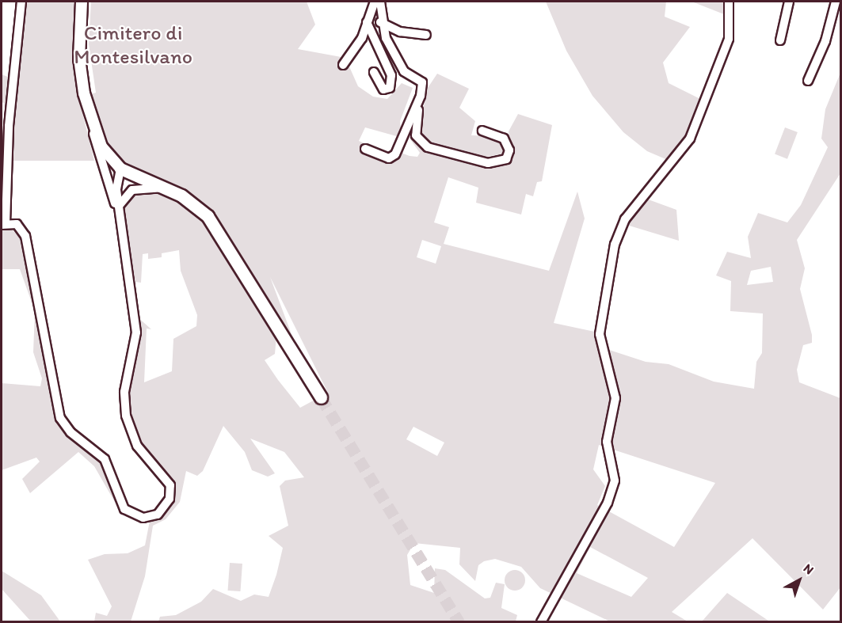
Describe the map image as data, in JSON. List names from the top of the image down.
{
  "parks": ["Cimitero di Montesilvano"],
  "north": "top right"
}
